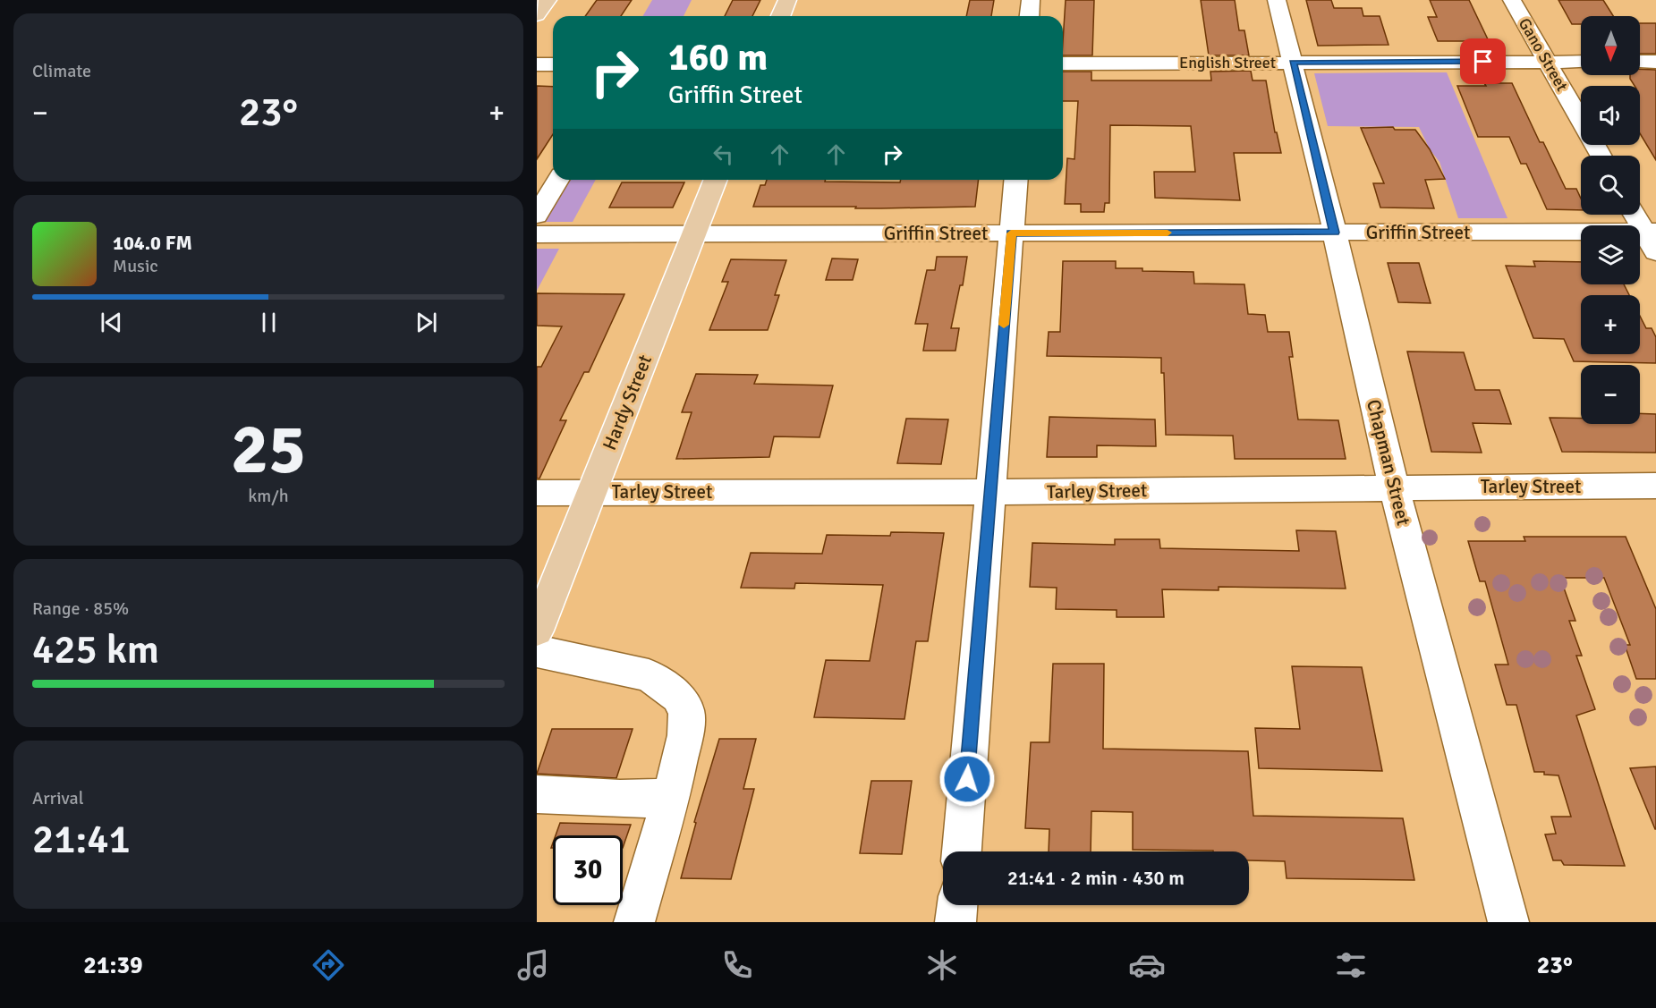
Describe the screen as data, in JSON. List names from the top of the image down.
{
  "streets": {
    "main road": ["Hardy Street"],
    "street": [
      "Gano Street",
      "English Street",
      "Griffin Street",
      "Chapman Street",
      "Tarley Street"
    ]
  },
  "crossings": [
    ["Gano Street", "English Street"],
    ["English Street", "Chapman Street"],
    ["Griffin Street", "Hardy Street"],
    ["Griffin Street", "Chapman Street"],
    ["Hardy Street", "Tarley Street"],
    ["Chapman Street", "Tarley Street"]
  ],
  "north": "bottom",
  "page": {
    "tile": [
      "Climate",
      ["25", "km/h"],
      ["Range · 85%", "425 km"],
      ["Arrival", "21:41"]
    ],
    "map_buttons": ["+", "−"],
    "turn": ["160 m", "Griffin Street"],
    "heat": ["−", "23°", "+"],
    "song": ["104.0 FM", "Music"],
    "limit": "30",
    "trip": "21:41 · 2 min · 430 m",
    "tabs": ["21:39", "23°"]
  }
}
